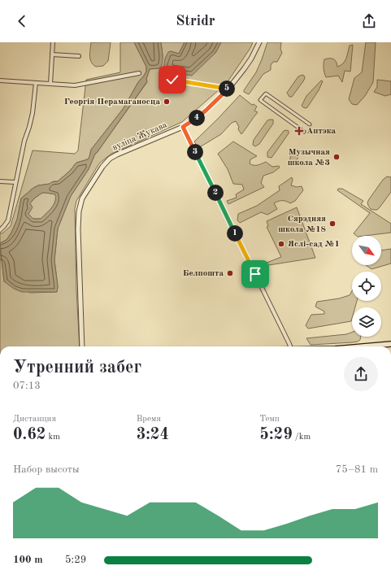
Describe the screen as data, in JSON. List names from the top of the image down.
{
  "streets": {
    "street": ["вуліца Жукава"]
  },
  "places": {
    "other": [
      "Георгія Перамаганосца",
      "Музычная школа №3",
      "Сярэдняя школа №18",
      "Яслі-сад №1",
      "Белпошта"
    ],
    "health": ["Аптэка"]
  },
  "north": "bottom right",
  "page": {
    "header": "Stridr",
    "pins": [
      "5",
      "4",
      "3",
      "2",
      "1"
    ],
    "heading": ["Утренний забег", "07:13"],
    "stats": [
      ["Дистанция", "0.62 km"],
      ["Время", "3:24"],
      ["Темп", "5:29 /km"]
    ],
    "chart": ["Набор высоты", "75–81 m"],
    "list": [
      {
        "name": "100 m",
        "note": "5:29"
      }
    ]
  }
}
